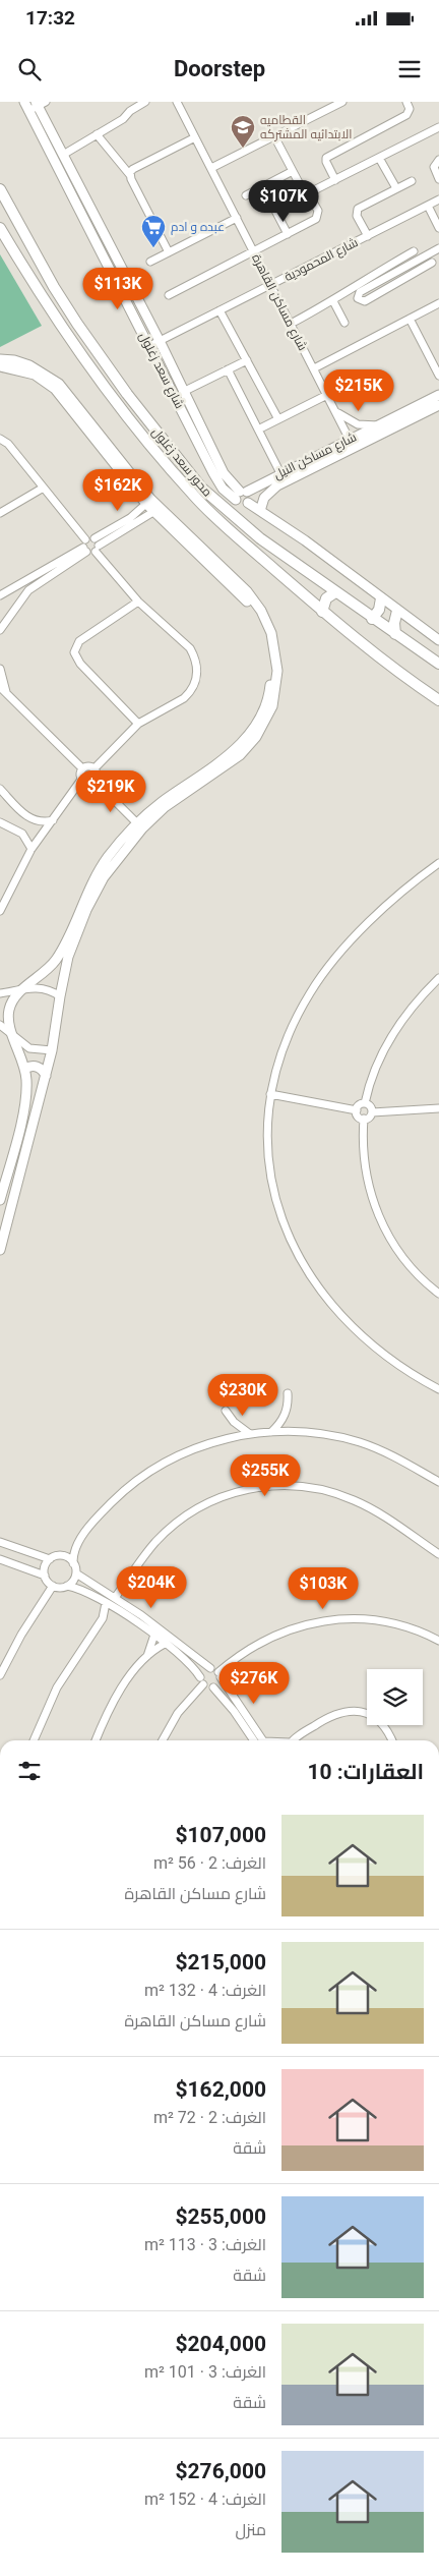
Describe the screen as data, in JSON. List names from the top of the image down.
{
  "streets": {
    "main road": ["محور سعد زغلول"],
    "street": [
      "شارع المحمودية",
      "شارع مساكن القاهرة",
      "شارع سعد زغلول",
      "شارع مساكن النيل"
    ]
  },
  "crossings": [
    ["شارع المحمودية", "شارع مساكن القاهرة"],
    ["شارع المحمودية", "شارع سعد زغلول"],
    ["شارع مساكن القاهرة", "شارع مساكن النيل"],
    ["شارع سعد زغلول", "شارع مساكن النيل"]
  ],
  "places": {
    "school or university": ["القطاميه الابتدائيه المشتركه"],
    "supermarket": ["عبده و ادم"]
  },
  "page": {
    "status": "17:32",
    "header": "Doorstep",
    "price": [
      "$107K",
      "$113K",
      "$215K",
      "$162K",
      "$219K",
      "$230K",
      "$255K",
      "$204K",
      "$103K",
      "$276K"
    ],
    "heading": "العقارات: 10",
    "list": [
      {
        "name": "$107,000",
        "note": "الغرف: 2 · 56 m² · شارع مساكن القاهرة"
      },
      {
        "name": "$215,000",
        "note": "الغرف: 4 · 132 m² · شارع مساكن القاهرة"
      },
      {
        "name": "$162,000",
        "note": "الغرف: 2 · 72 m² · شقة"
      },
      {
        "name": "$255,000",
        "note": "الغرف: 3 · 113 m² · شقة"
      },
      {
        "name": "$204,000",
        "note": "الغرف: 3 · 101 m² · شقة"
      },
      {
        "name": "$276,000",
        "note": "الغرف: 4 · 152 m² · منزل"
      }
    ]
  }
}
